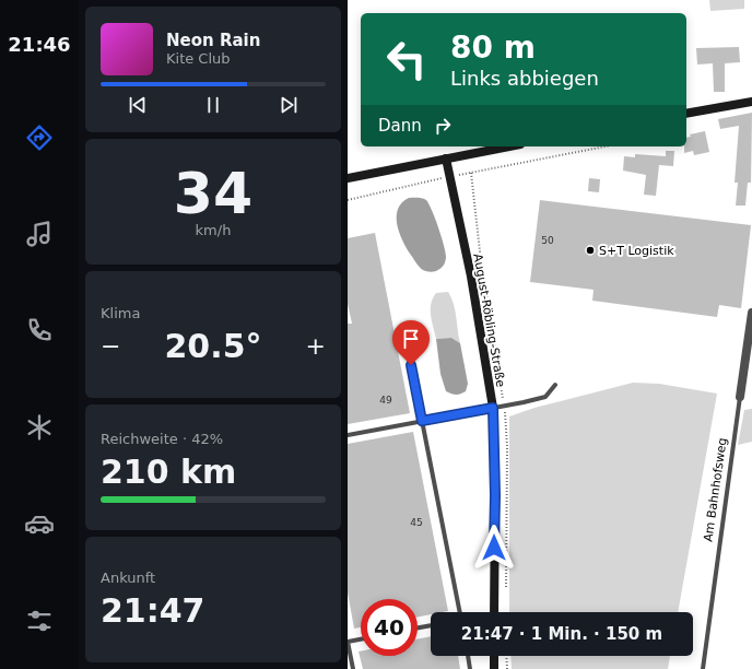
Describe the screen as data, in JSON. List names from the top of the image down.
{
  "streets": {
    "street": ["August-Röbling-Straße", "Am Bahnhofsweg"]
  },
  "places": ["S+T Logistik"],
  "house_numbers": ["50", "49", "45"],
  "page": {
    "tabs": "21:46",
    "turn": ["80 m", "Links abbiegen"],
    "song": ["Neon Rain", "Kite Club"],
    "then": "Dann",
    "tile": [
      ["34", "km/h"],
      "Klima",
      ["Reichweite · 42%", "210 km"],
      ["Ankunft", "21:47"]
    ],
    "heat": ["−", "20.5°", "+"],
    "limit": "40",
    "trip": "21:47 · 1 Min. · 150 m"
  }
}
